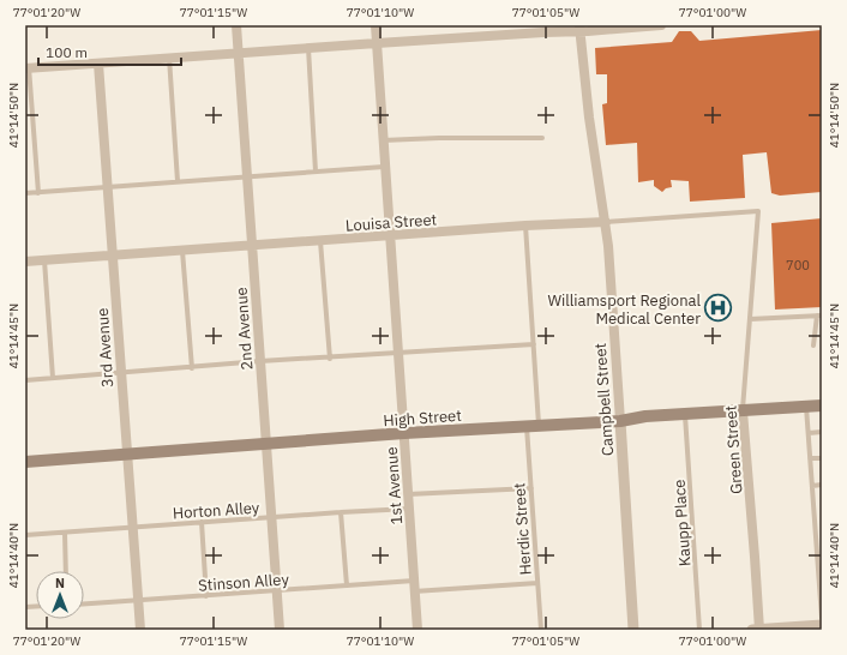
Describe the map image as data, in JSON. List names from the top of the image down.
{
  "streets": {
    "main road": ["High Street"],
    "street": [
      "Louisa Street",
      "2nd Avenue",
      "3rd Avenue",
      "Campbell Street",
      "Green Street",
      "1st Avenue"
    ],
    "lane": [
      "Horton Alley",
      "Kaupp Place",
      "Herdic Street",
      "Stinson Alley"
    ]
  },
  "crossings": [
    ["Louisa Street", "2nd Avenue"],
    ["Louisa Street", "3rd Avenue"],
    ["Louisa Street", "Campbell Street"],
    ["Louisa Street", "Green Street"],
    ["Louisa Street", "1st Avenue"],
    ["Louisa Street", "Herdic Street"],
    ["2nd Avenue", "High Street"],
    ["2nd Avenue", "Horton Alley"],
    ["2nd Avenue", "Stinson Alley"],
    ["3rd Avenue", "High Street"],
    ["3rd Avenue", "Horton Alley"],
    ["3rd Avenue", "Stinson Alley"],
    ["Campbell Street", "High Street"],
    ["High Street", "Green Street"],
    ["High Street", "1st Avenue"],
    ["High Street", "Kaupp Place"],
    ["High Street", "Herdic Street"],
    ["1st Avenue", "Horton Alley"],
    ["1st Avenue", "Stinson Alley"]
  ],
  "places": {
    "hospital": ["Williamsport Regional Medical Center"]
  },
  "house_numbers": ["700"],
  "scale_bar": "100 m",
  "north": "top",
  "coordinates": [
    "77°01'20\"W",
    "77°01'15\"W",
    "77°01'10\"W",
    "77°01'05\"W",
    "77°01'00\"W",
    "41°14'50\"N",
    "41°14'45\"N",
    "41°14'40\"N"
  ]
}
